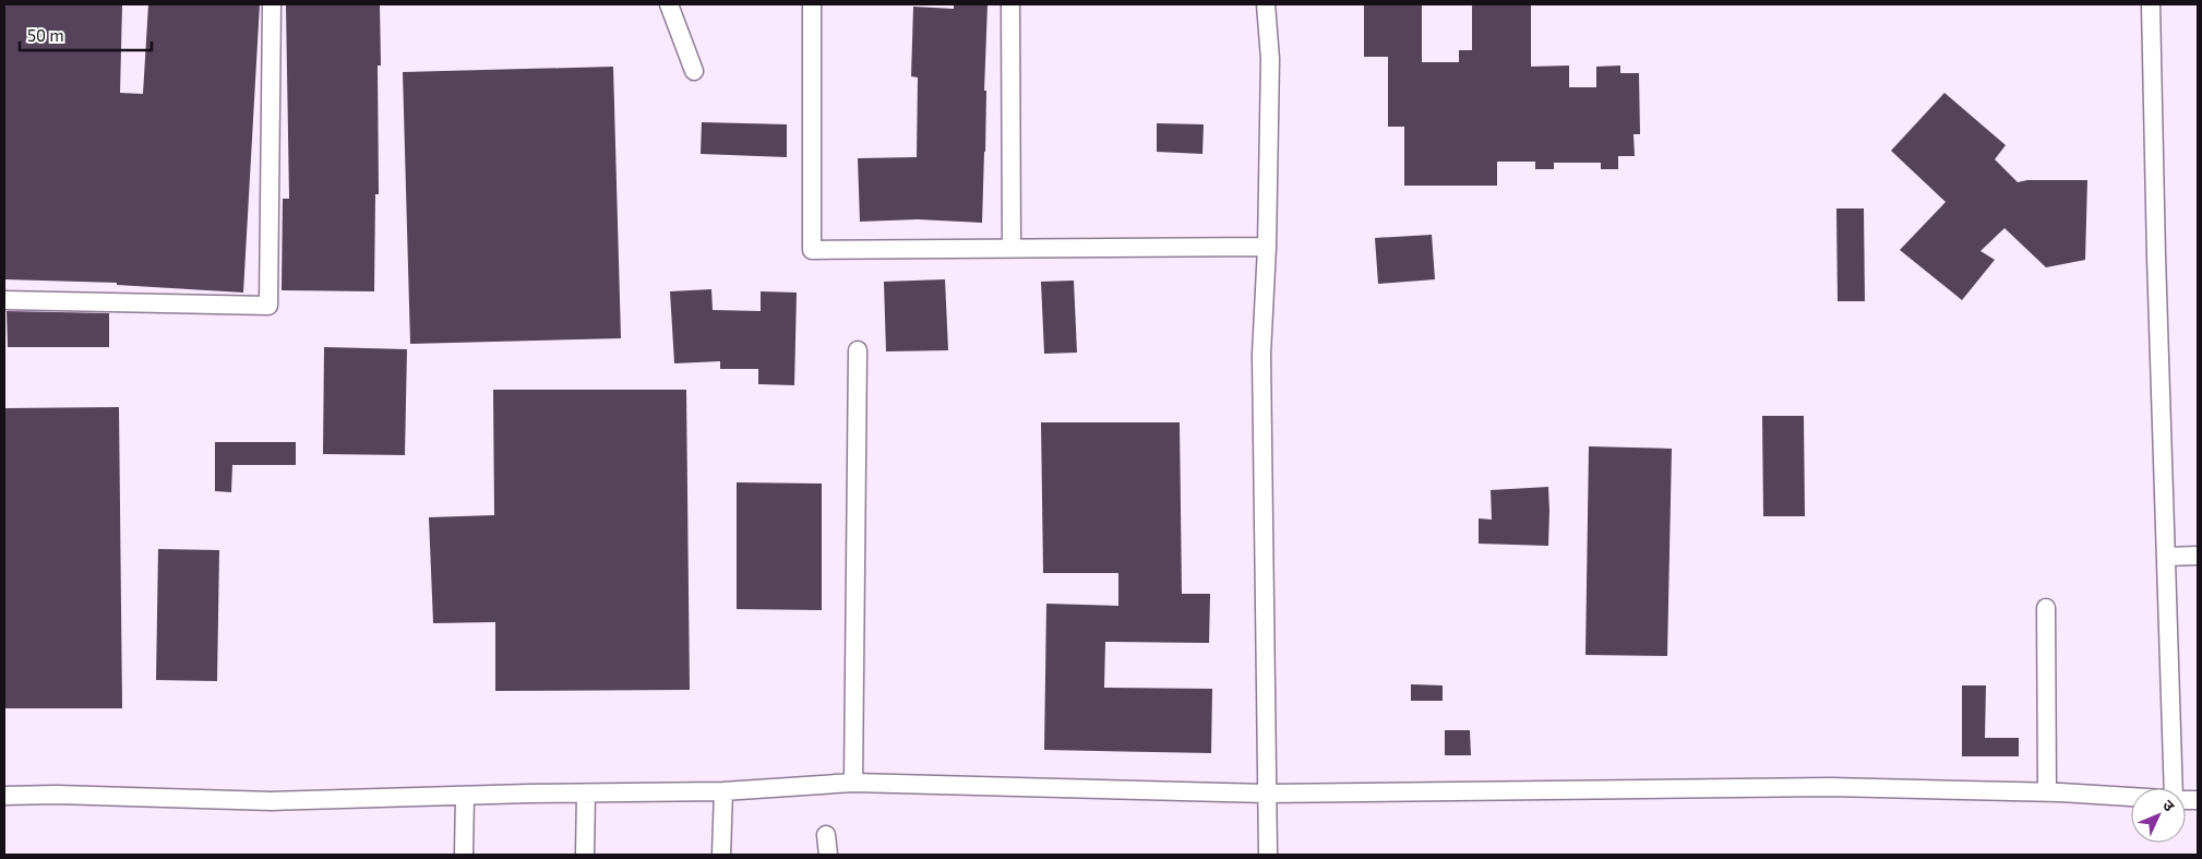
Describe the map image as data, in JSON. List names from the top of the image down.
{
  "scale_bar": "50 m",
  "north": "top right"
}
